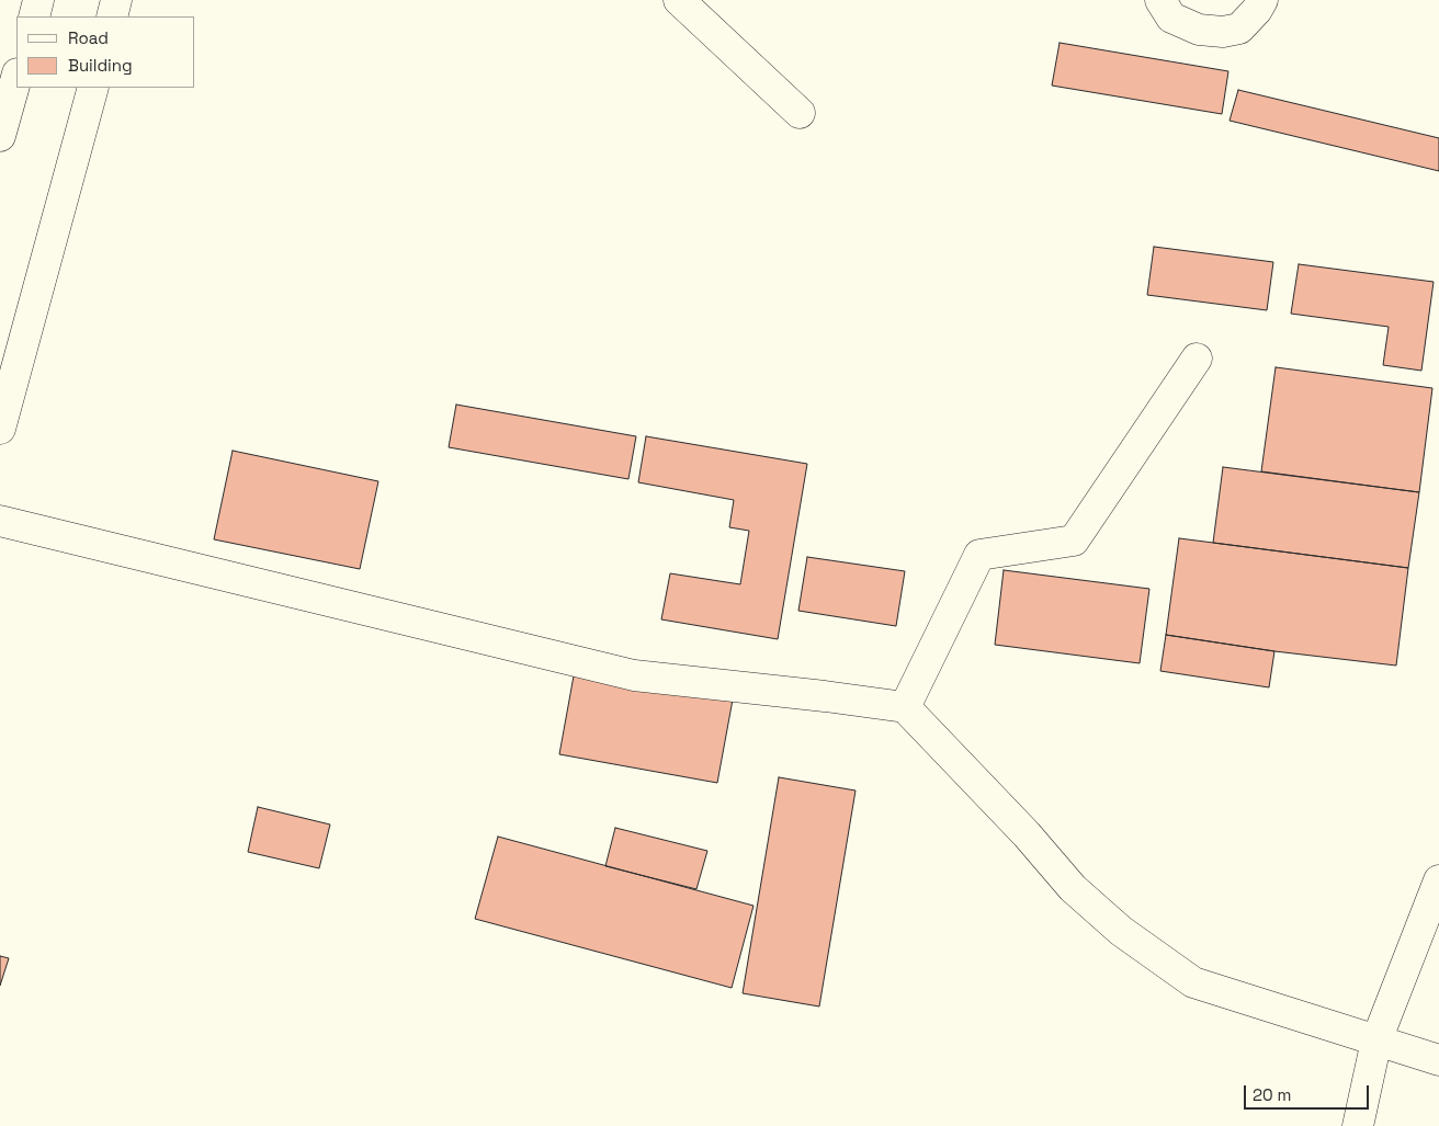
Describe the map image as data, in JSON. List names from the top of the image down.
{
  "legend": ["Road", "Building"],
  "scale_bar": "20 m"
}
